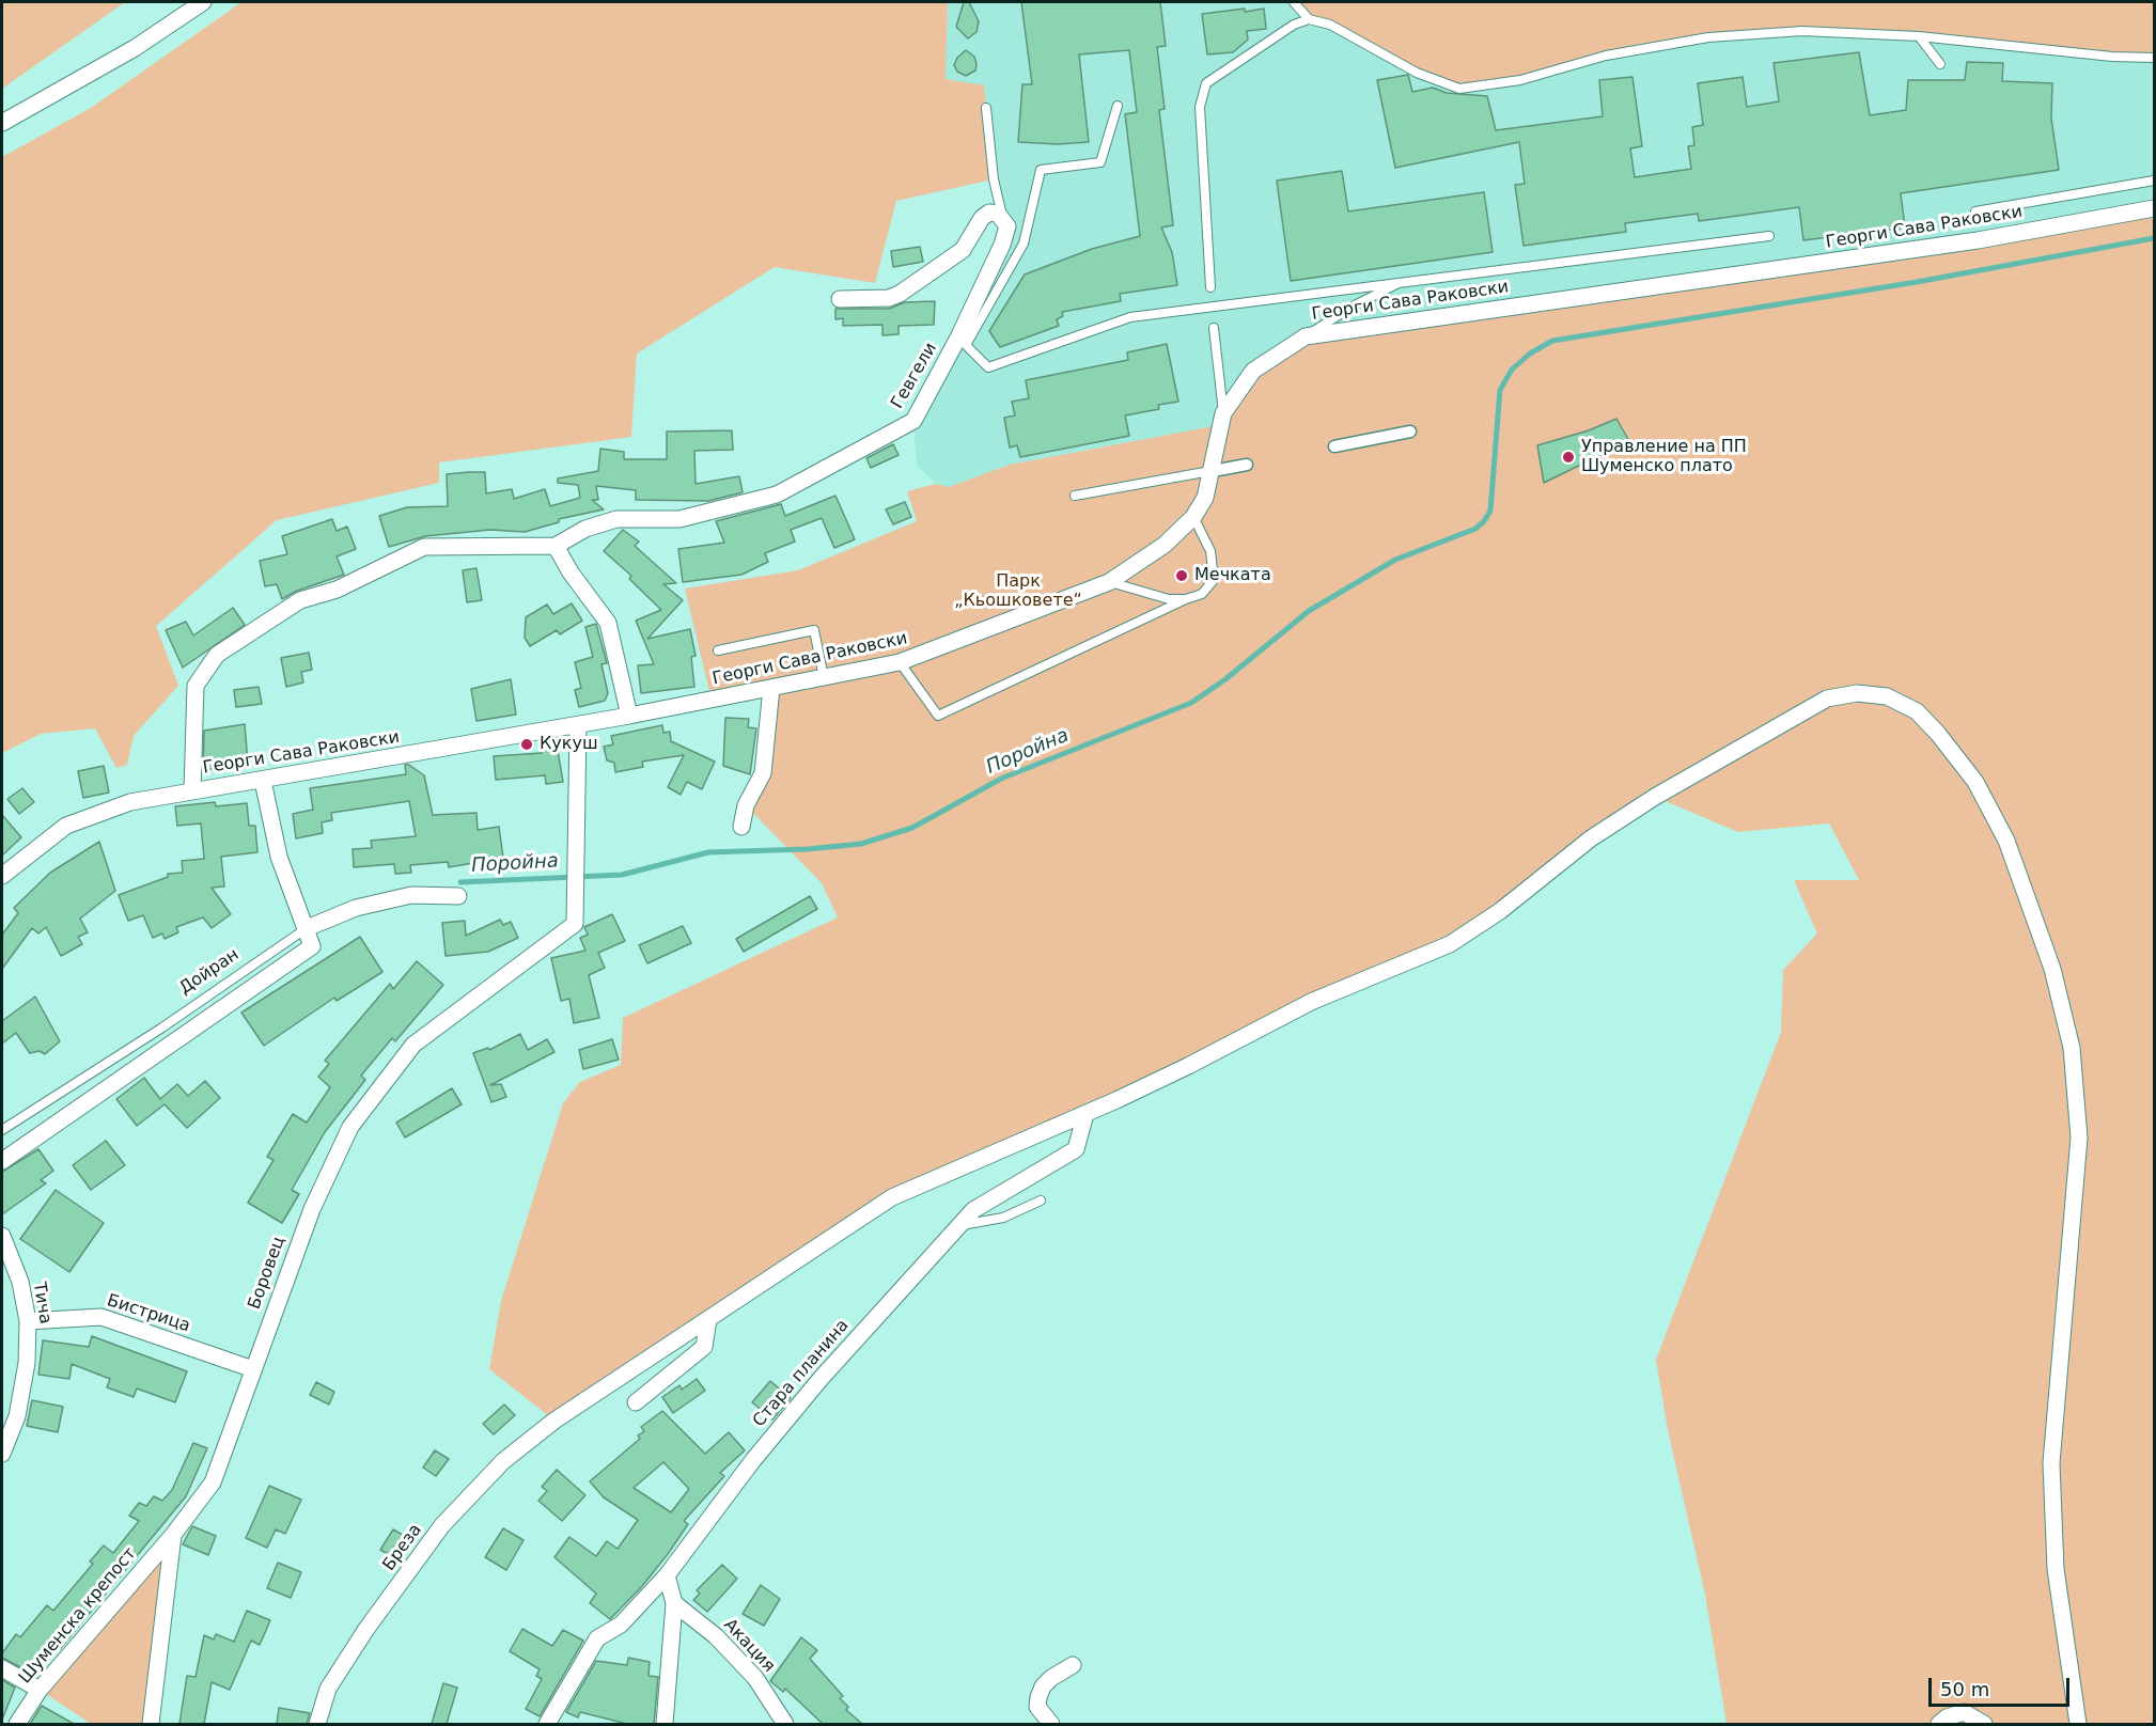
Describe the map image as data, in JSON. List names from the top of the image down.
{
  "streets": {
    "street": [
      "Георги Сава Раковски",
      "Гевгели",
      "Дойран",
      "Боровец",
      "Тича",
      "Бистрица",
      "Стара планина",
      "Бреза",
      "Шуменска крепост",
      "Акация"
    ]
  },
  "crossings": [
    ["Георги Сава Раковски", "Боровец"],
    ["Боровец", "Бистрица"],
    ["Боровец", "Шуменска крепост"],
    ["Тича", "Бистрица"],
    ["Стара планина", "Бреза"]
  ],
  "water": ["Поройна"],
  "parks": ["Парк „Кьошковете“"],
  "places": ["Управление на ПП Шуменско плато", "Мечката", "Кукуш"],
  "scale_bar": "50 m"
}
